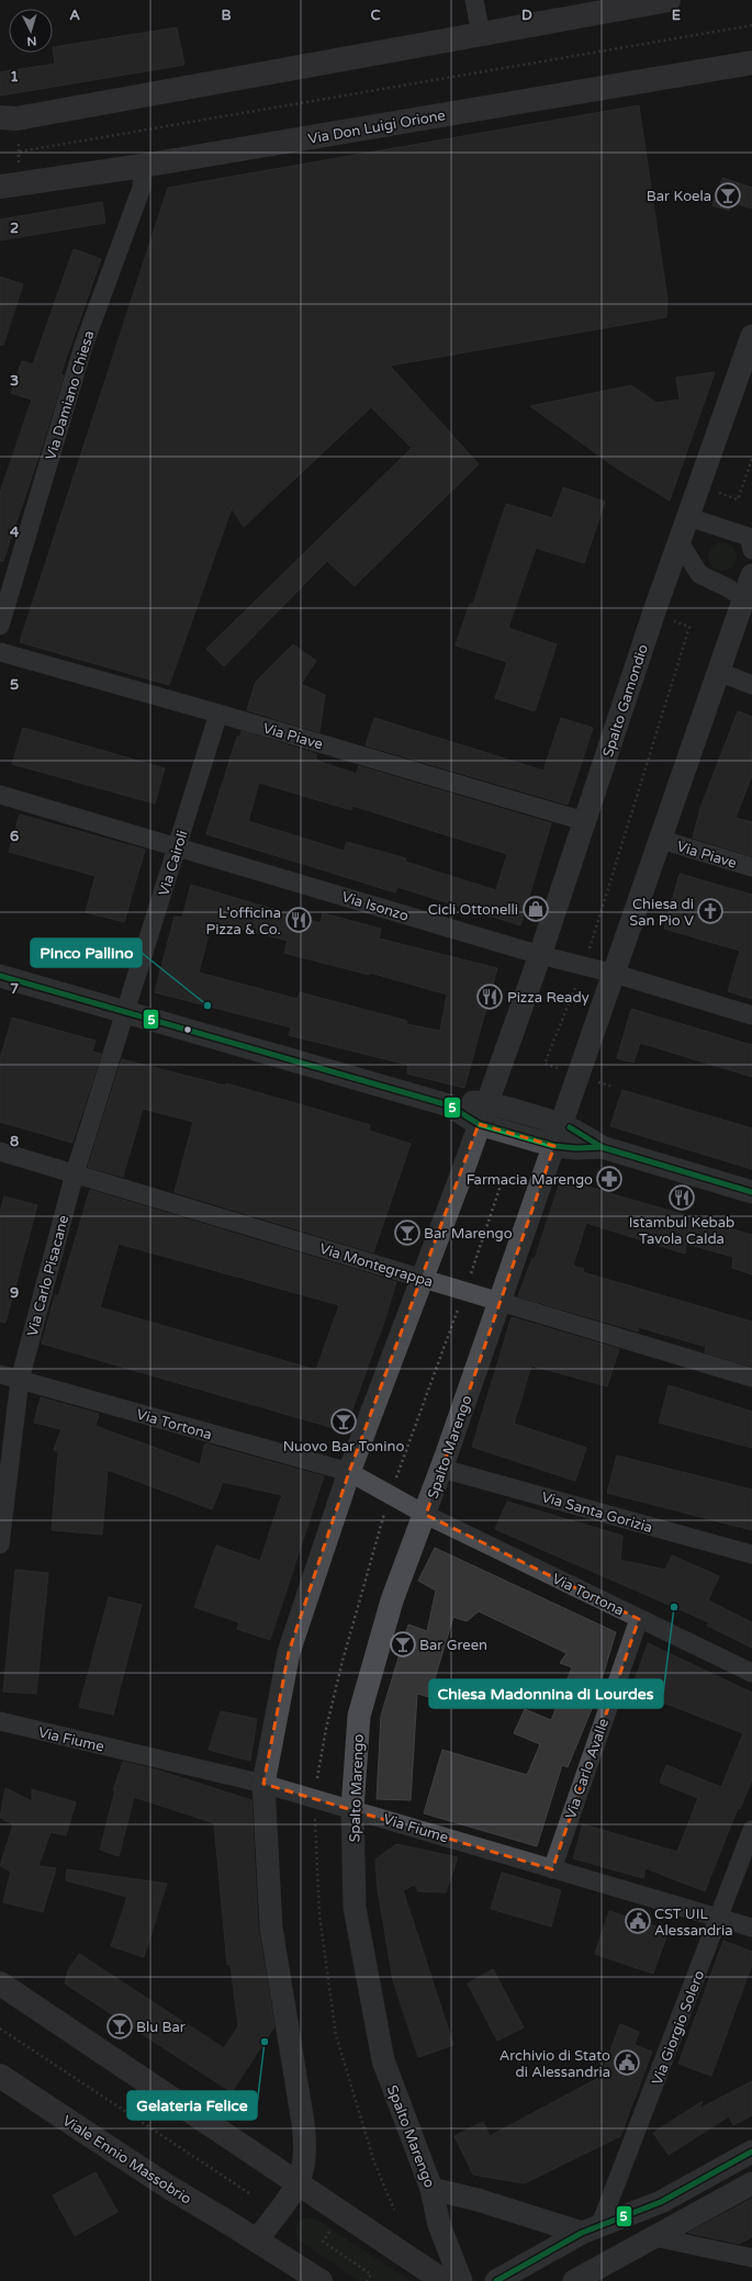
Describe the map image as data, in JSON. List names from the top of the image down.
{
  "streets": {
    "main road": ["Via Don Luigi Orione", "Viale Ennio Massobrio"],
    "street": [
      "Via Damiano Chiesa",
      "Spalto Gamondio",
      "Via Piave",
      "Via Cairoli",
      "Via Isonzo",
      "Via Montegrappa",
      "Via Carlo Pisacane",
      "Via Tortona",
      "Spalto Marengo",
      "Via Santa Gorizia",
      "Via Fiume",
      "Via Carlo Avalle",
      "Via Giorgio Solero"
    ]
  },
  "crossings": [
    ["Via Don Luigi Orione", "Via Damiano Chiesa"],
    ["Spalto Gamondio", "Via Piave"],
    ["Spalto Gamondio", "Via Isonzo"],
    ["Spalto Gamondio", "Via Montegrappa"],
    ["Via Piave", "Via Cairoli"],
    ["Via Cairoli", "Via Isonzo"],
    ["Via Cairoli", "Via Carlo Pisacane"],
    ["Via Montegrappa", "Via Carlo Pisacane"],
    ["Via Montegrappa", "Spalto Marengo"],
    ["Via Carlo Pisacane", "Via Tortona"],
    ["Via Tortona", "Spalto Marengo"],
    ["Via Tortona", "Via Carlo Avalle"],
    ["Spalto Marengo", "Via Santa Gorizia"],
    ["Spalto Marengo", "Via Fiume"],
    ["Via Fiume", "Via Carlo Avalle"],
    ["Via Fiume", "Via Giorgio Solero"]
  ],
  "places": {
    "bar": [
      "Bar Koela",
      "Bar Marengo",
      "Nuovo Bar Tonino",
      "Bar Green",
      "Blu Bar"
    ],
    "shop": ["Cicli Ottonelli"],
    "church": ["Chiesa di San Pio V"],
    "restaurant": ["L'officina Pizza & Co.", "Pizza Ready", "Istambul Kebab Tavola Calda"],
    "other": ["Pinco Pallino", "Chiesa Madonnina di Lourdes", "Gelateria Felice"],
    "pharmacy": ["Farmacia Marengo"],
    "public building": ["CST UIL Alessandria", "Archivio di Stato di Alessandria"]
  },
  "lines": ["transit line 5"],
  "north": "bottom",
  "grid": {
    "columns": [
      "A",
      "B",
      "C",
      "D",
      "E"
    ],
    "rows": [
      "1",
      "2",
      "3",
      "4",
      "5",
      "6",
      "7",
      "8",
      "9"
    ]
  }
}
